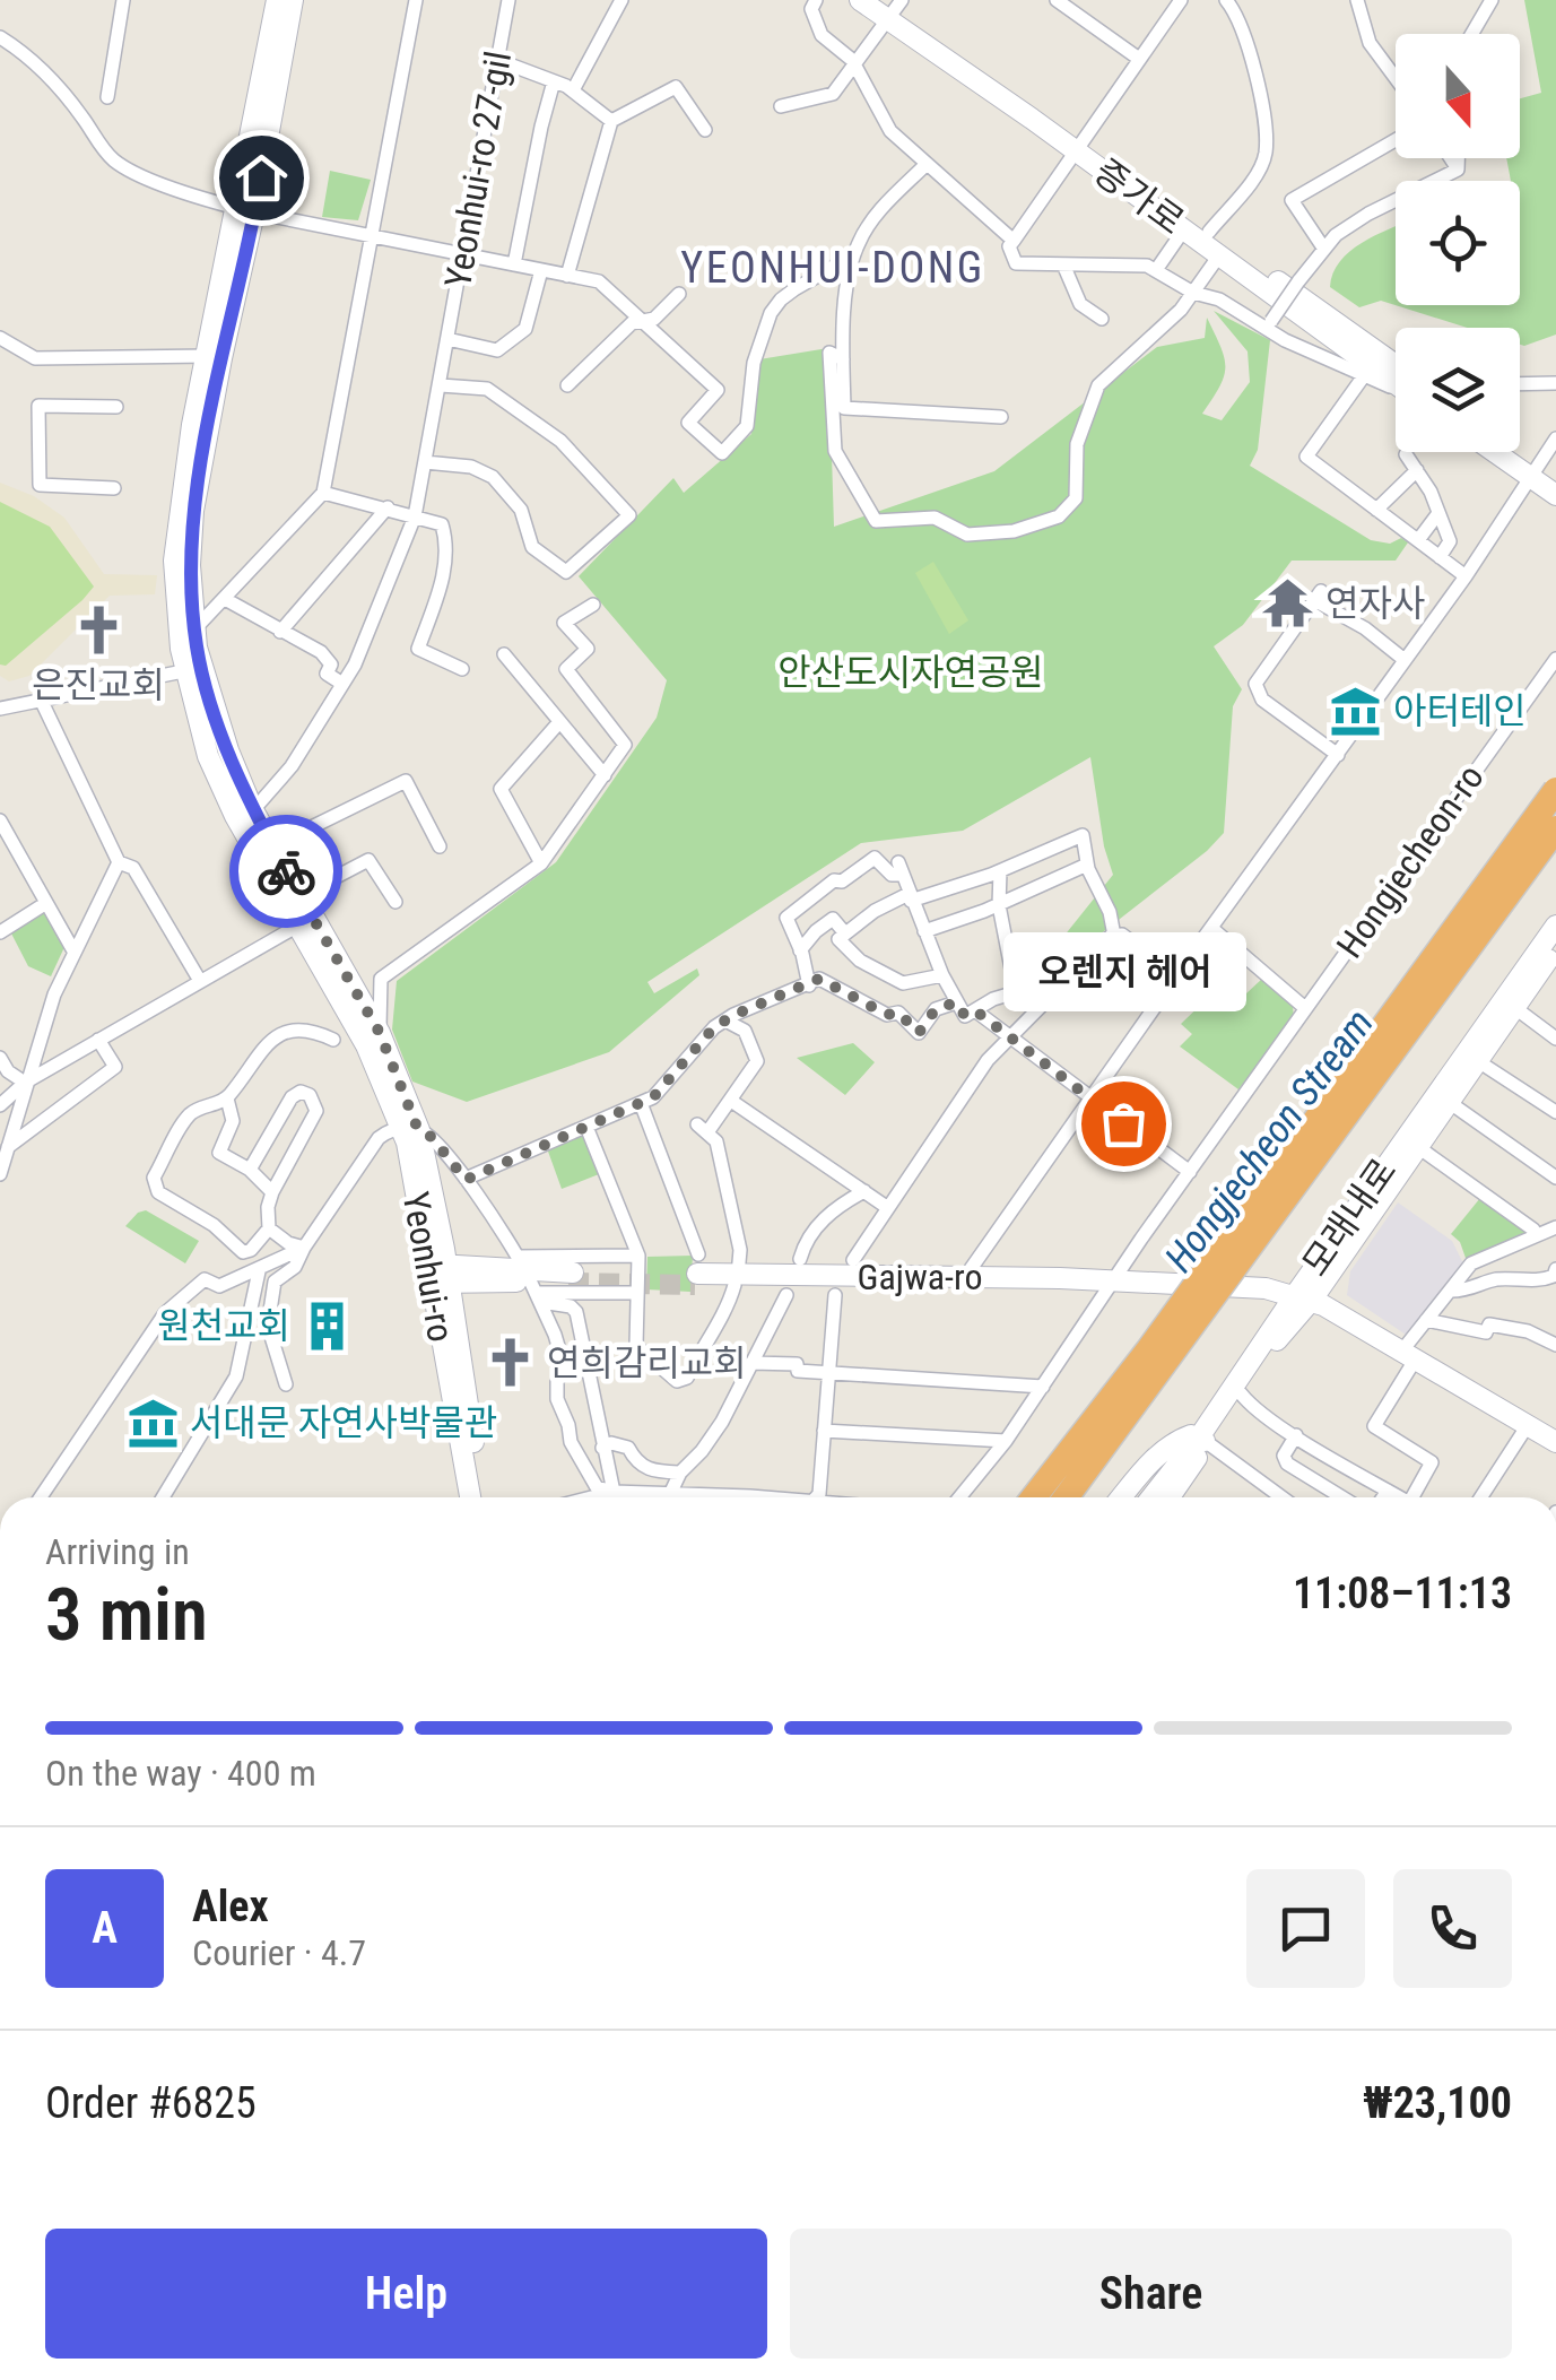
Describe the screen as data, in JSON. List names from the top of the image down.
{
  "streets": {
    "main road": [
      "증가로",
      "모래내로",
      "Yeonhui-ro",
      "Gajwa-ro"
    ],
    "street": ["Yeonhui-ro 27-gil", "Hongjecheon-ro"]
  },
  "crossings": [
    ["Yeonhui-ro 27-gil", "Yeonhui-ro"],
    ["Hongjecheon-ro", "Gajwa-ro"],
    ["모래내로", "Gajwa-ro"]
  ],
  "districts": ["YEONHUI-DONG"],
  "water": ["Hongjecheon Stream"],
  "parks": ["안산도시자연공원"],
  "places": {
    "temple": ["연자사"],
    "church": ["은진교회", "연희감리교회"],
    "museum": ["아터테인", "서대문 자연사박물관"],
    "other": ["오렌지 헤어"],
    "building": ["원천교회"]
  },
  "north": "bottom",
  "page": {
    "bubble": "오렌지 헤어",
    "heading": ["3 min", "Arriving in", "11:08–11:13"],
    "panel": [
      "Alex",
      "Courier · 4.7",
      "Order #6825",
      "₩23,100"
    ],
    "bar": "On the way · 400 m",
    "round": "A",
    "buttons": ["Help", "Share"]
  }
}
